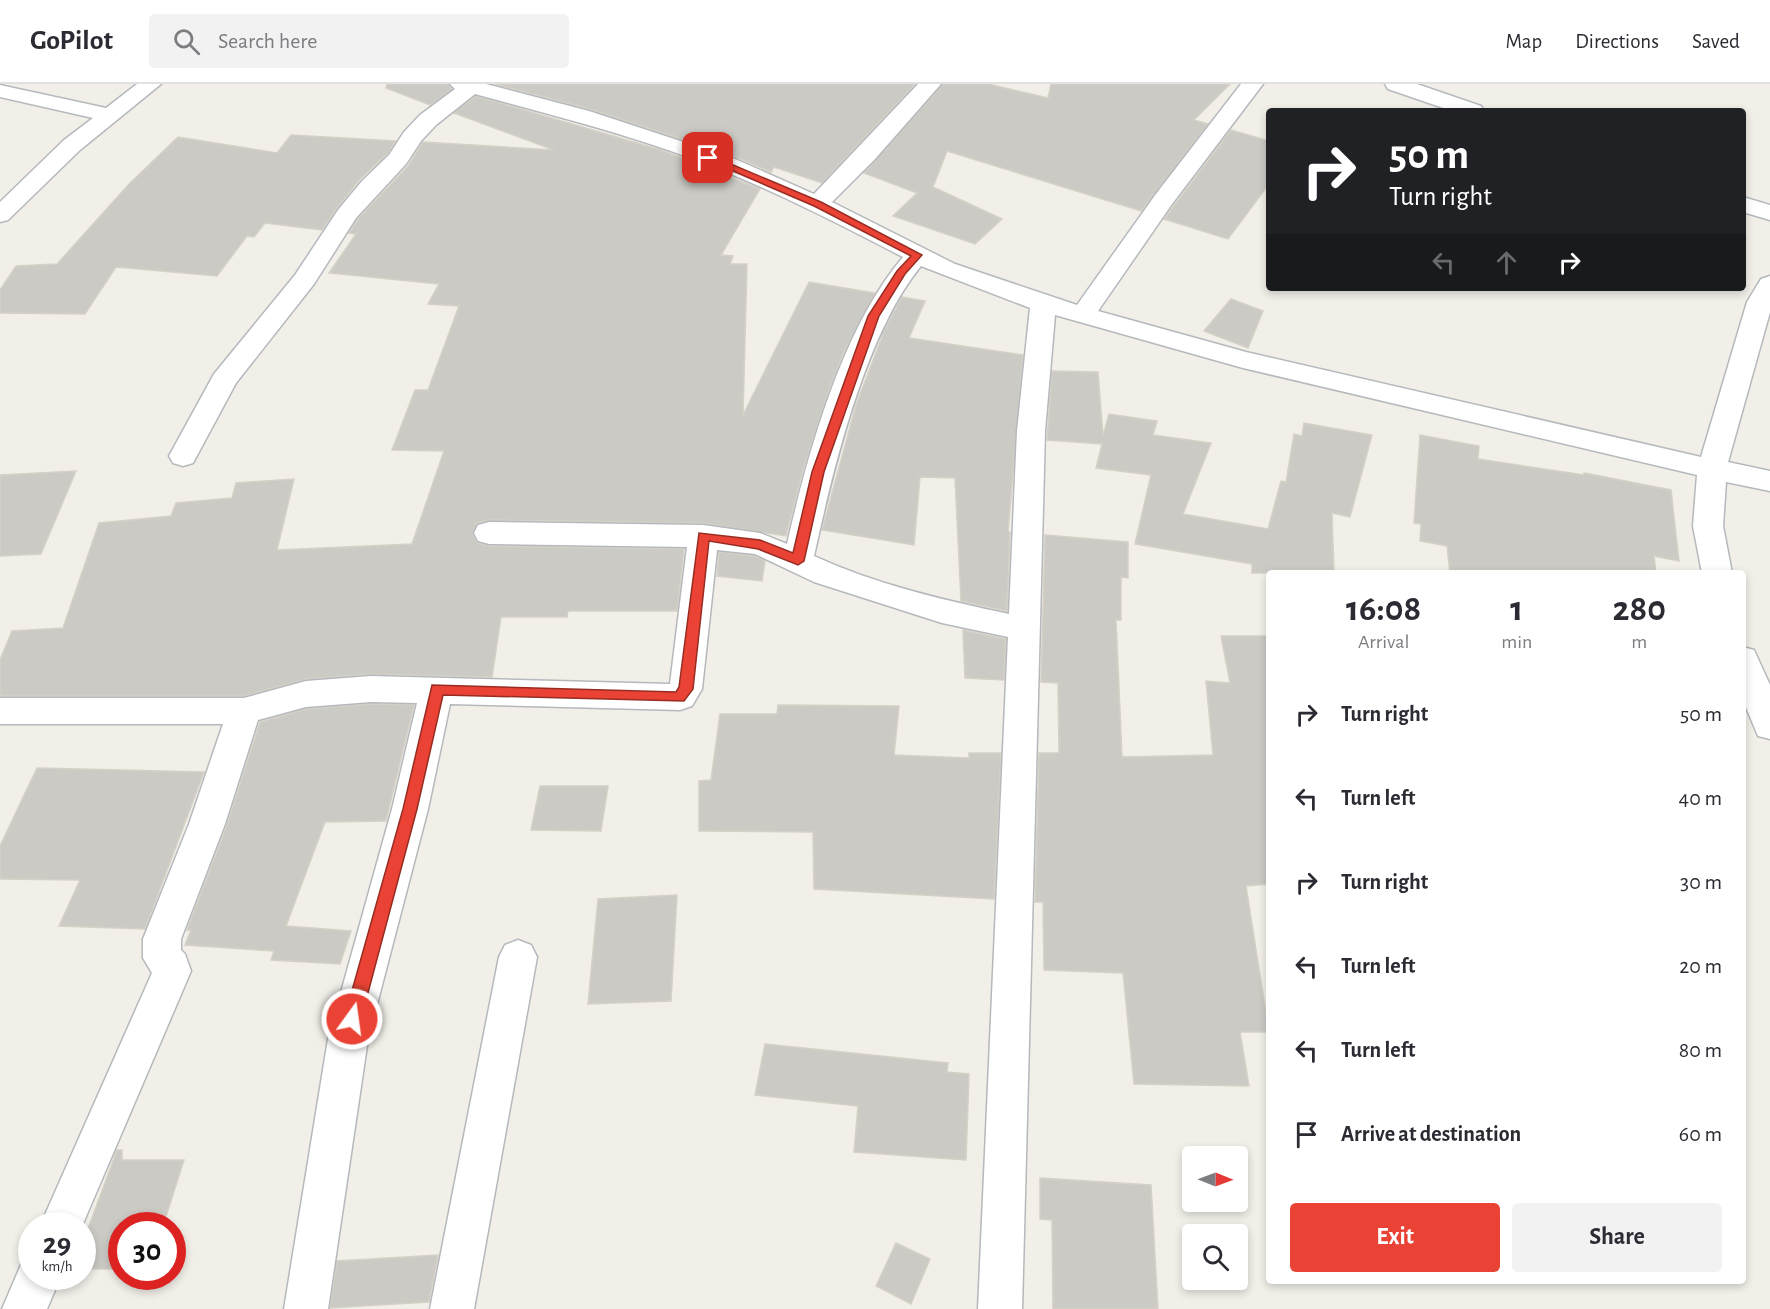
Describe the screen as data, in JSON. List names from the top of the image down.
{
  "north": "right",
  "page": {
    "header": "GoPilot",
    "search": "Search here",
    "nav": ["Map", "Directions", "Saved"],
    "turn": ["50 m", "Turn right"],
    "eta": [
      "16:08",
      "Arrival",
      "1",
      "min",
      "280",
      "m"
    ],
    "list": [
      {
        "name": "Turn right",
        "value": "50 m"
      },
      {
        "name": "Turn left",
        "value": "40 m"
      },
      {
        "name": "Turn right",
        "value": "30 m"
      },
      {
        "name": "Turn left",
        "value": "20 m"
      },
      {
        "name": "Turn left",
        "value": "80 m"
      },
      {
        "name": "Arrive at destination",
        "value": "60 m"
      }
    ],
    "buttons": ["Exit", "Share"],
    "speed": "29 km/h",
    "limit": "30"
  }
}
